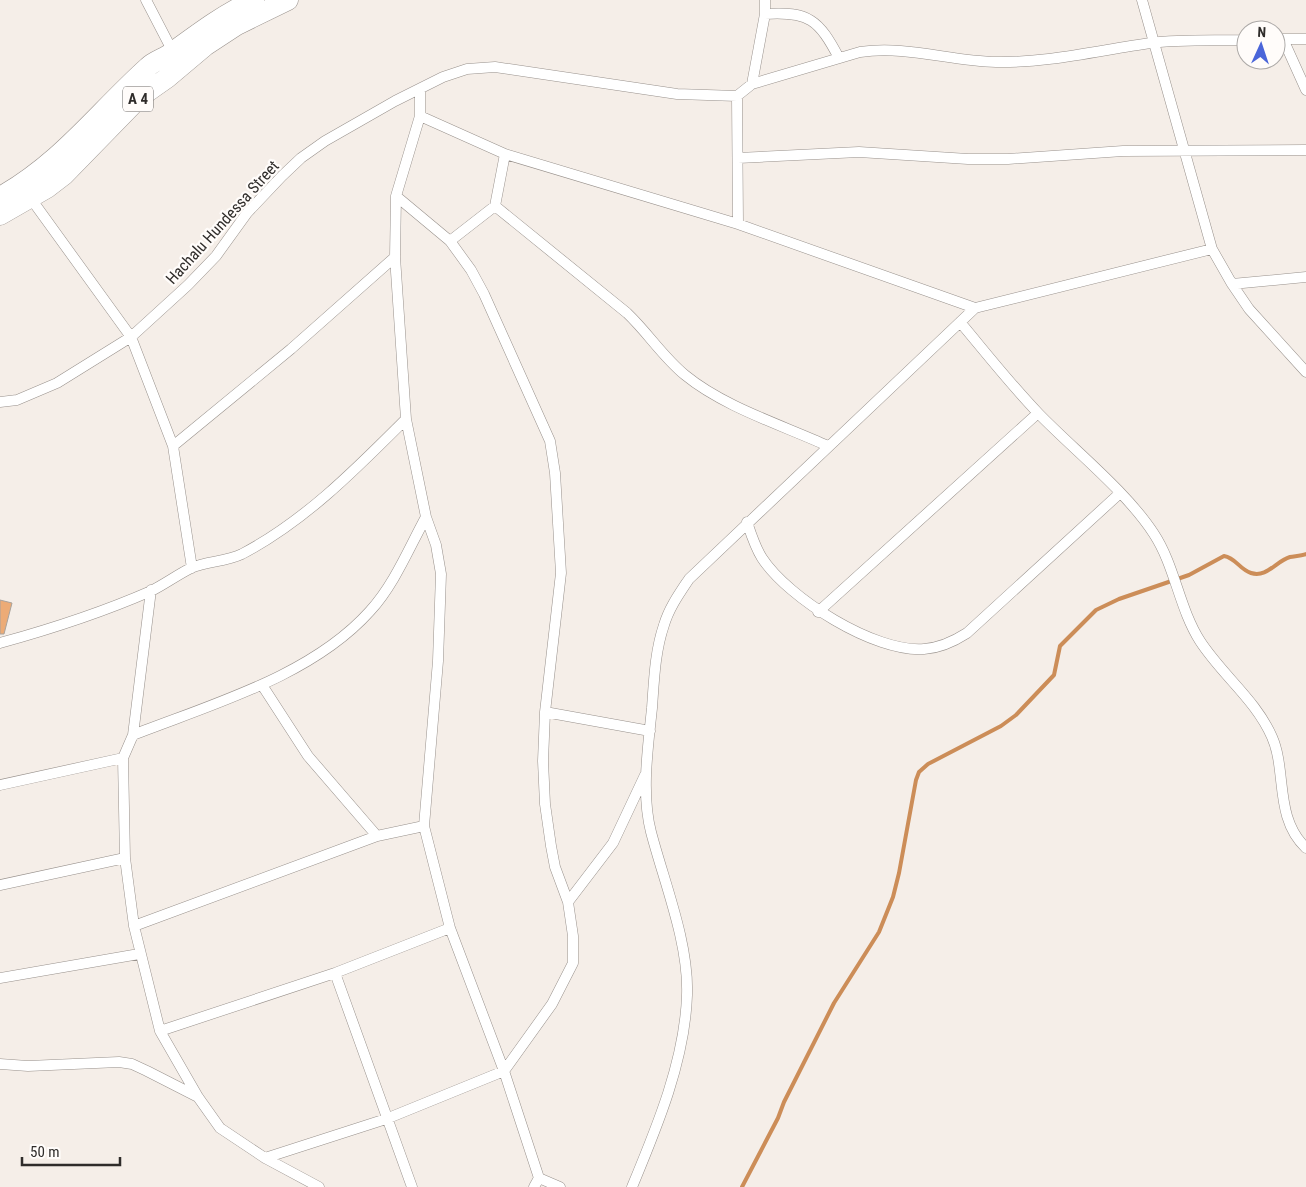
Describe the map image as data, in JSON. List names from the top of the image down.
{
  "streets": {
    "highway": ["A 4"],
    "street": ["Hachalu Hundessa Street"]
  },
  "scale_bar": "50 m",
  "north": "top"
}
